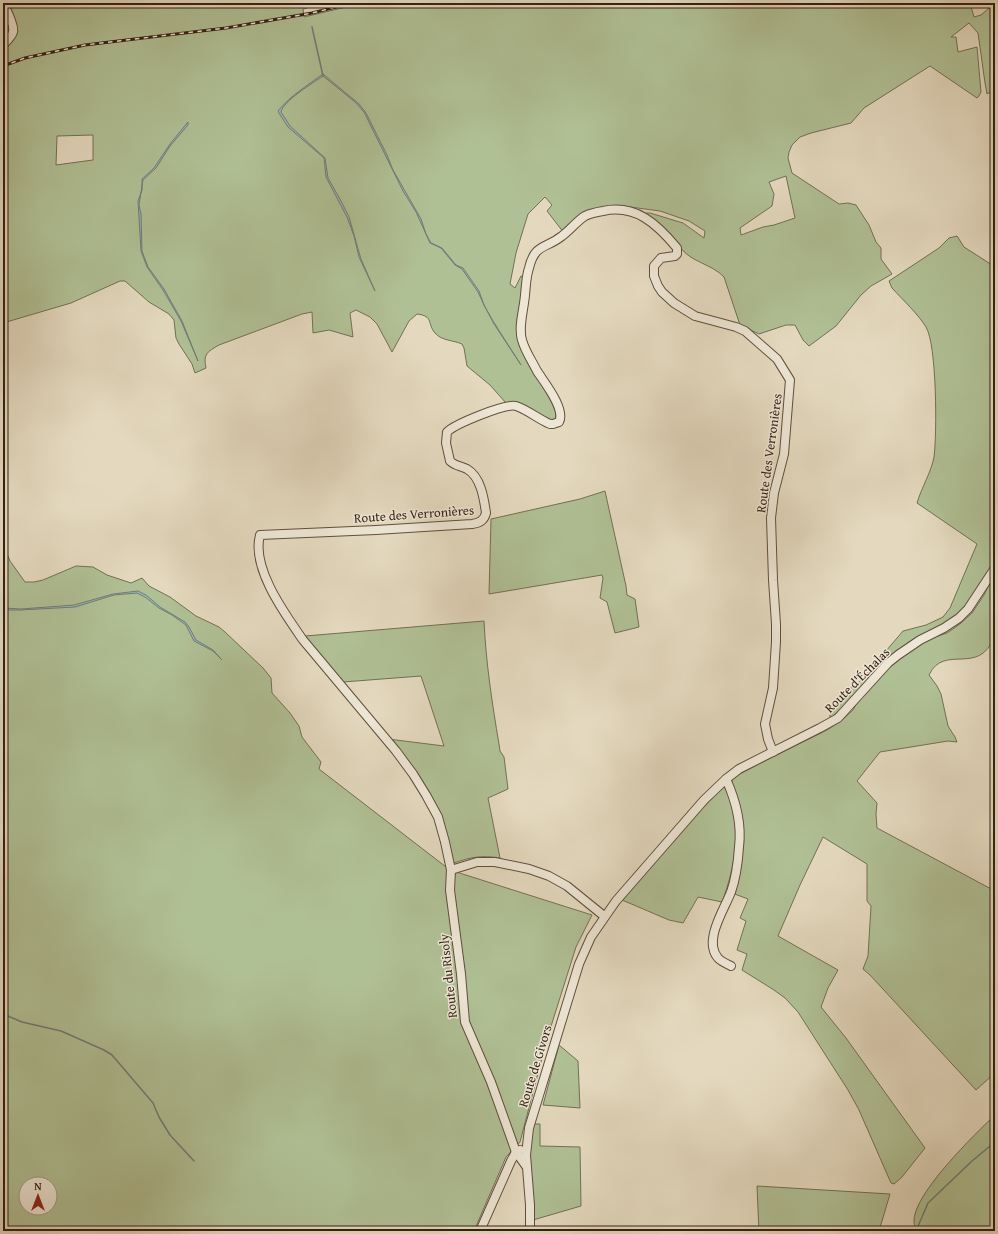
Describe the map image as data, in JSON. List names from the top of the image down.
{
  "streets": {
    "street": [
      "Route des Verronières",
      "Route d'Échalas",
      "Route du Risoly",
      "Route de Givors"
    ]
  },
  "crossings": [
    ["Route des Verronières", "Route d'Échalas"],
    ["Route des Verronières", "Route du Risoly"],
    ["Route d'Échalas", "Route de Givors"],
    ["Route du Risoly", "Route de Givors"]
  ],
  "north": "top"
}
